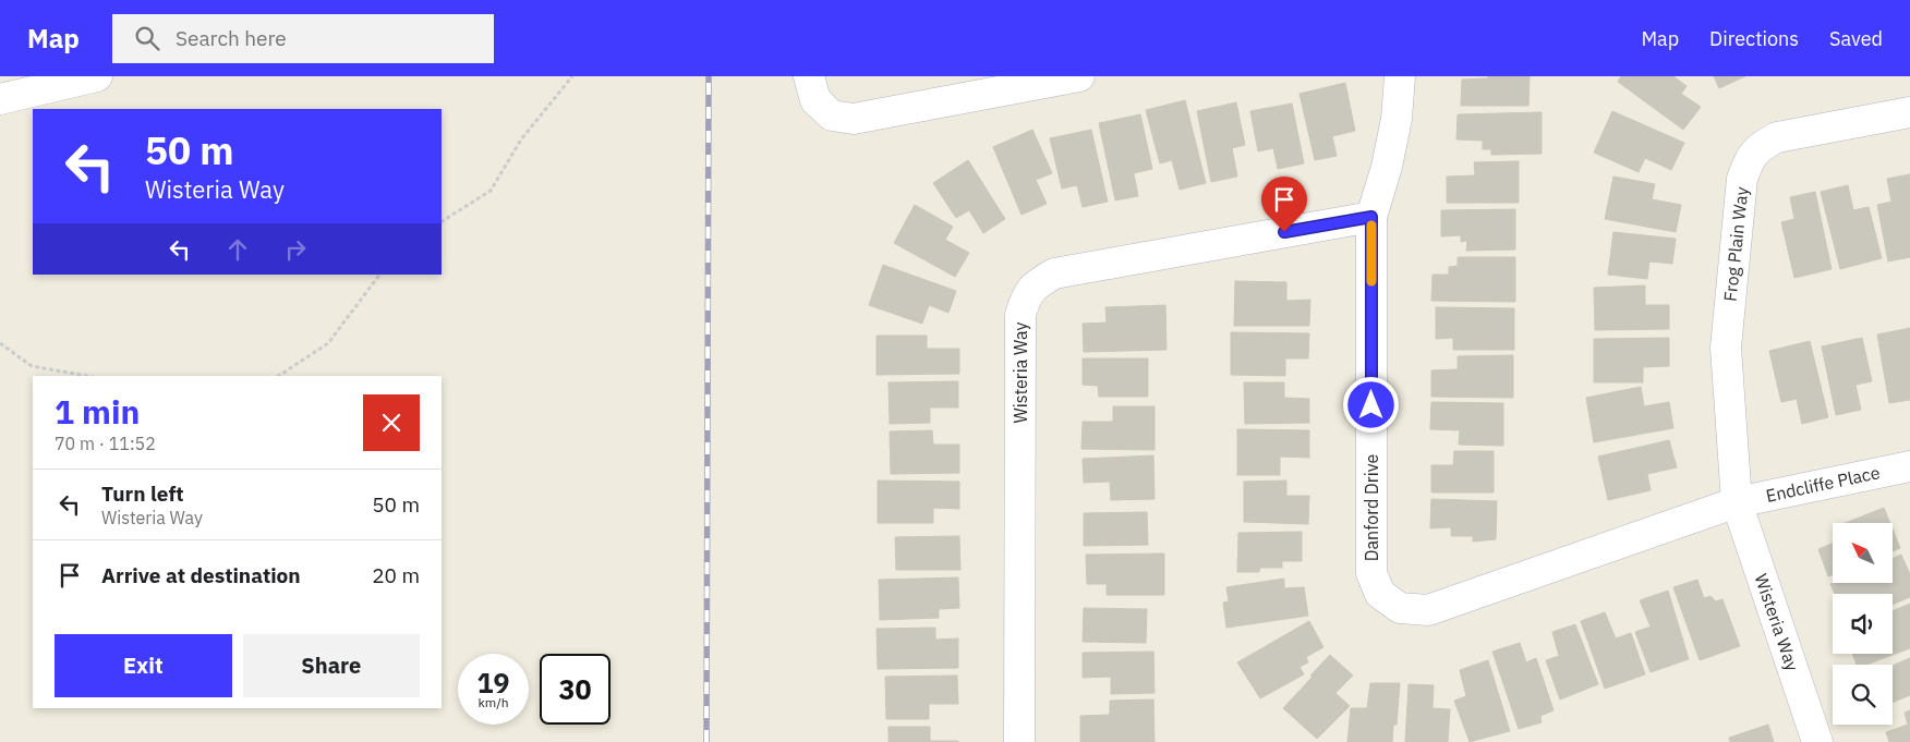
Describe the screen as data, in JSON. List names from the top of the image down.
{
  "streets": {
    "street": [
      "Frog Plain Way",
      "Wisteria Way",
      "Endcliffe Place",
      "Danford Drive"
    ]
  },
  "crossings": [
    ["Frog Plain Way", "Wisteria Way"],
    ["Frog Plain Way", "Endcliffe Place"],
    ["Frog Plain Way", "Danford Drive"],
    ["Wisteria Way", "Endcliffe Place"],
    ["Wisteria Way", "Danford Drive"],
    ["Endcliffe Place", "Danford Drive"]
  ],
  "north": "top left",
  "page": {
    "header": "Map",
    "search": "Search here",
    "nav": ["Map", "Directions", "Saved"],
    "turn": ["50 m", "Wisteria Way"],
    "heading": ["1 min", "70 m · 11:52"],
    "list": [
      {
        "name": "Turn left",
        "note": "Wisteria Way",
        "value": "50 m"
      },
      {
        "name": "Arrive at destination",
        "value": "20 m"
      }
    ],
    "buttons": ["Exit", "Share"],
    "speed": "19 km/h",
    "limit": "30"
  }
}
